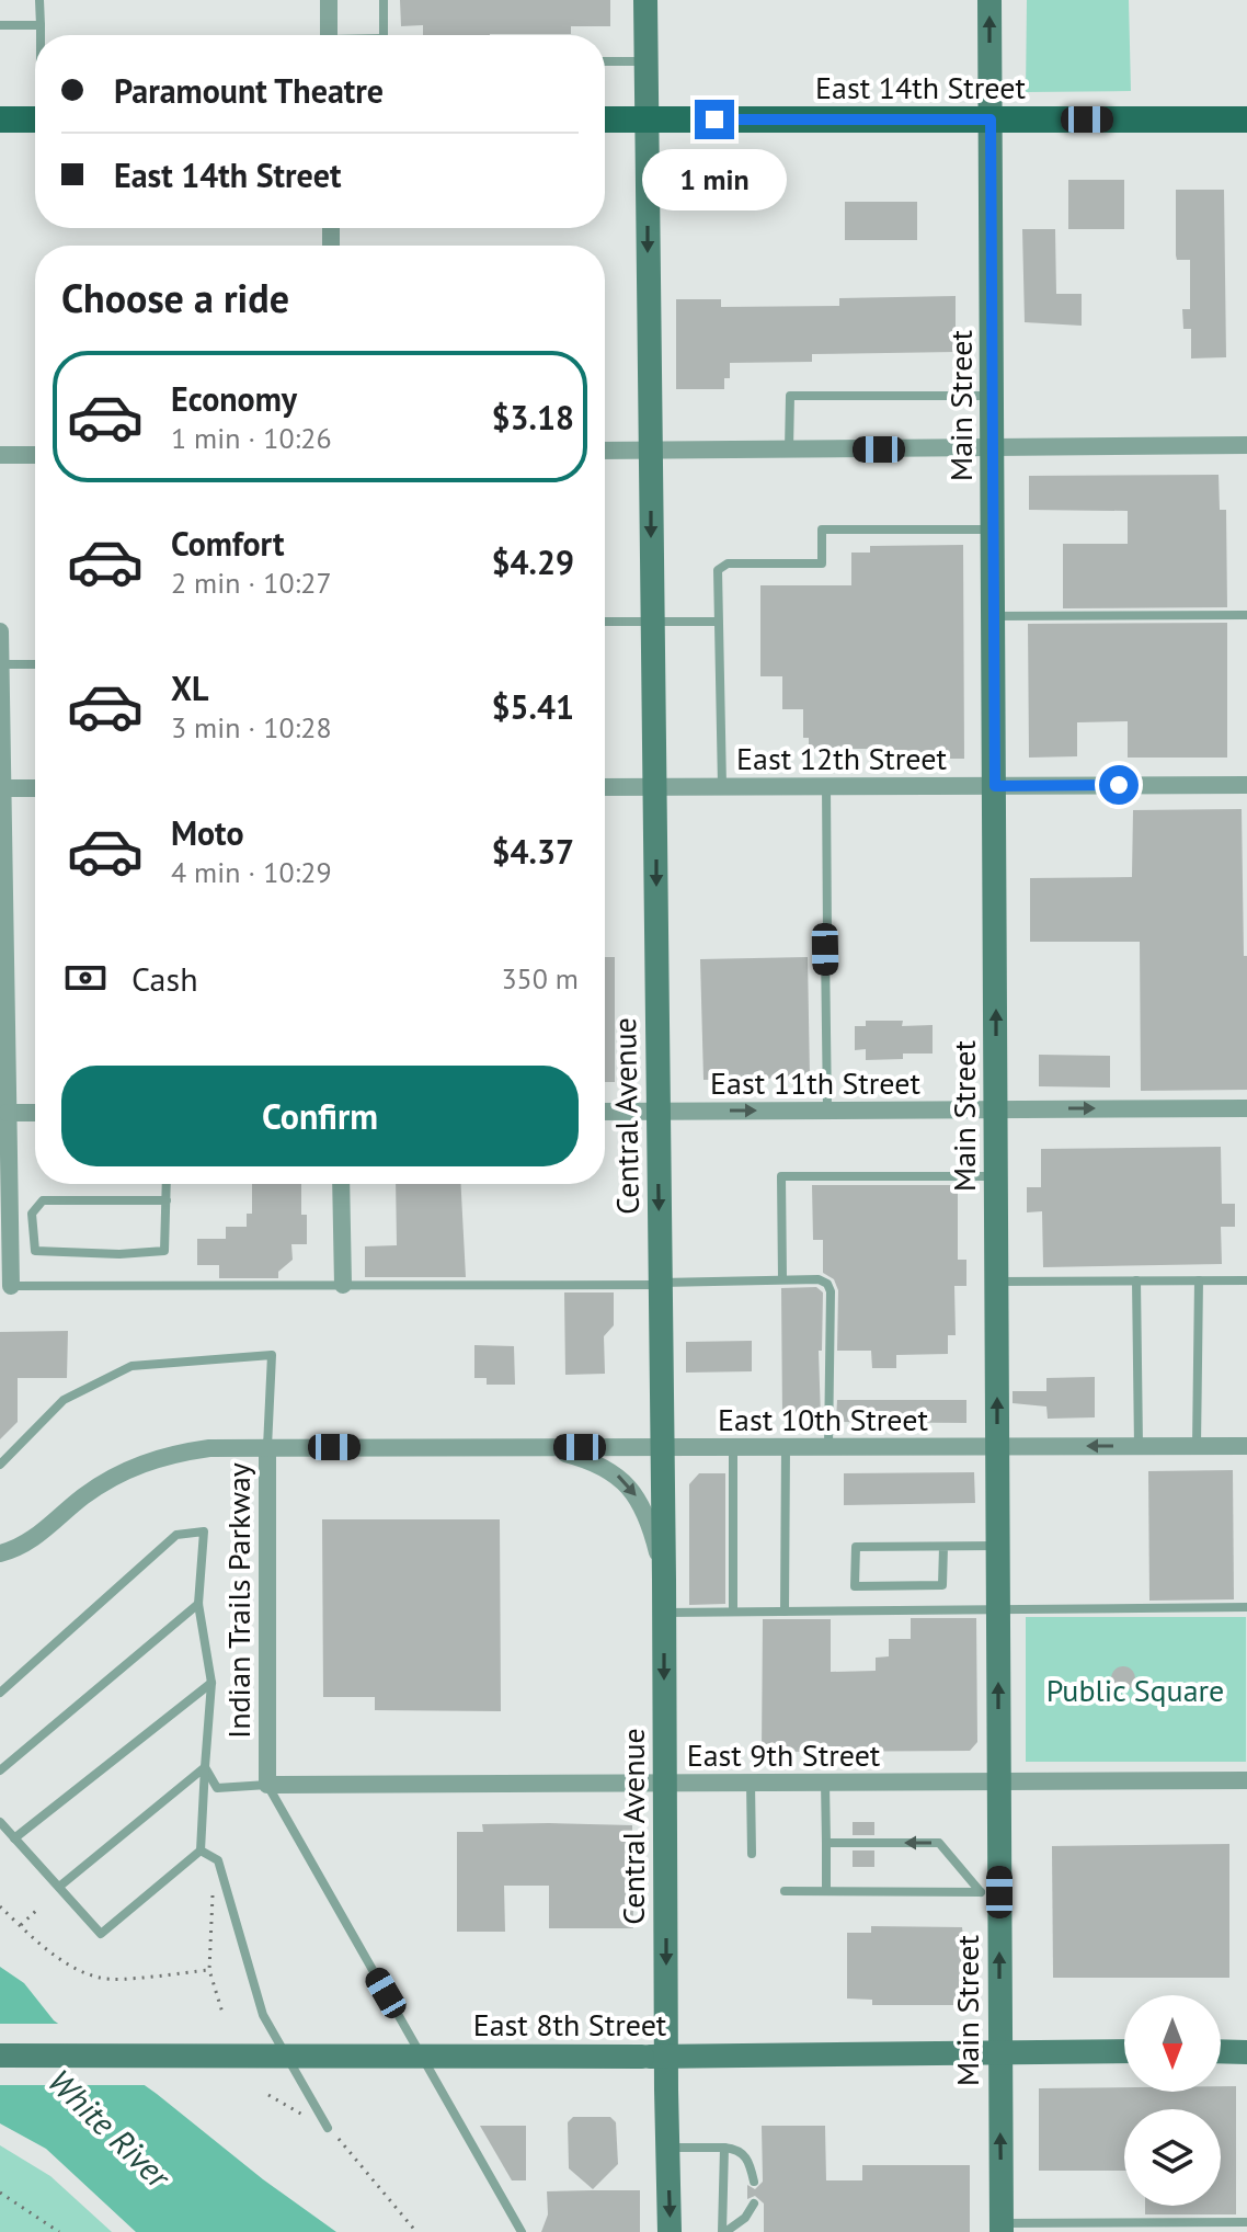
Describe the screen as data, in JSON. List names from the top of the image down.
{
  "streets": {
    "main road": ["East 14th Street"],
    "street": [
      "Main Street",
      "East 12th Street",
      "East 11th Street",
      "Central Avenue",
      "East 10th Street",
      "Indian Trails Parkway",
      "East 9th Street",
      "East 8th Street"
    ]
  },
  "crossings": [
    ["East 14th Street", "Main Street"],
    ["East 14th Street", "Central Avenue"],
    ["Main Street", "East 12th Street"],
    ["Main Street", "East 11th Street"],
    ["Main Street", "East 10th Street"],
    ["Main Street", "East 9th Street"],
    ["Main Street", "East 8th Street"],
    ["East 12th Street", "Central Avenue"],
    ["East 11th Street", "Central Avenue"],
    ["Central Avenue", "East 10th Street"],
    ["Central Avenue", "East 9th Street"],
    ["Central Avenue", "East 8th Street"],
    ["East 10th Street", "Indian Trails Parkway"],
    ["Indian Trails Parkway", "East 9th Street"]
  ],
  "one_way": ["Main Street", "East 11th Street", "Central Avenue"],
  "water": ["White River"],
  "parks": ["Public Square"],
  "north": "bottom",
  "page": {
    "banner": ["Paramount Theatre", "East 14th Street"],
    "bubble": "1 min",
    "heading": "Choose a ride",
    "list": [
      {
        "name": "Economy",
        "note": "1 min · 10:26",
        "value": "$3.18"
      },
      {
        "name": "Comfort",
        "note": "2 min · 10:27",
        "value": "$4.29"
      },
      {
        "name": "XL",
        "note": "3 min · 10:28",
        "value": "$5.41"
      },
      {
        "name": "Moto",
        "note": "4 min · 10:29",
        "value": "$4.37"
      }
    ],
    "pay": ["Cash", "350 m"],
    "buttons": "Confirm"
  }
}
